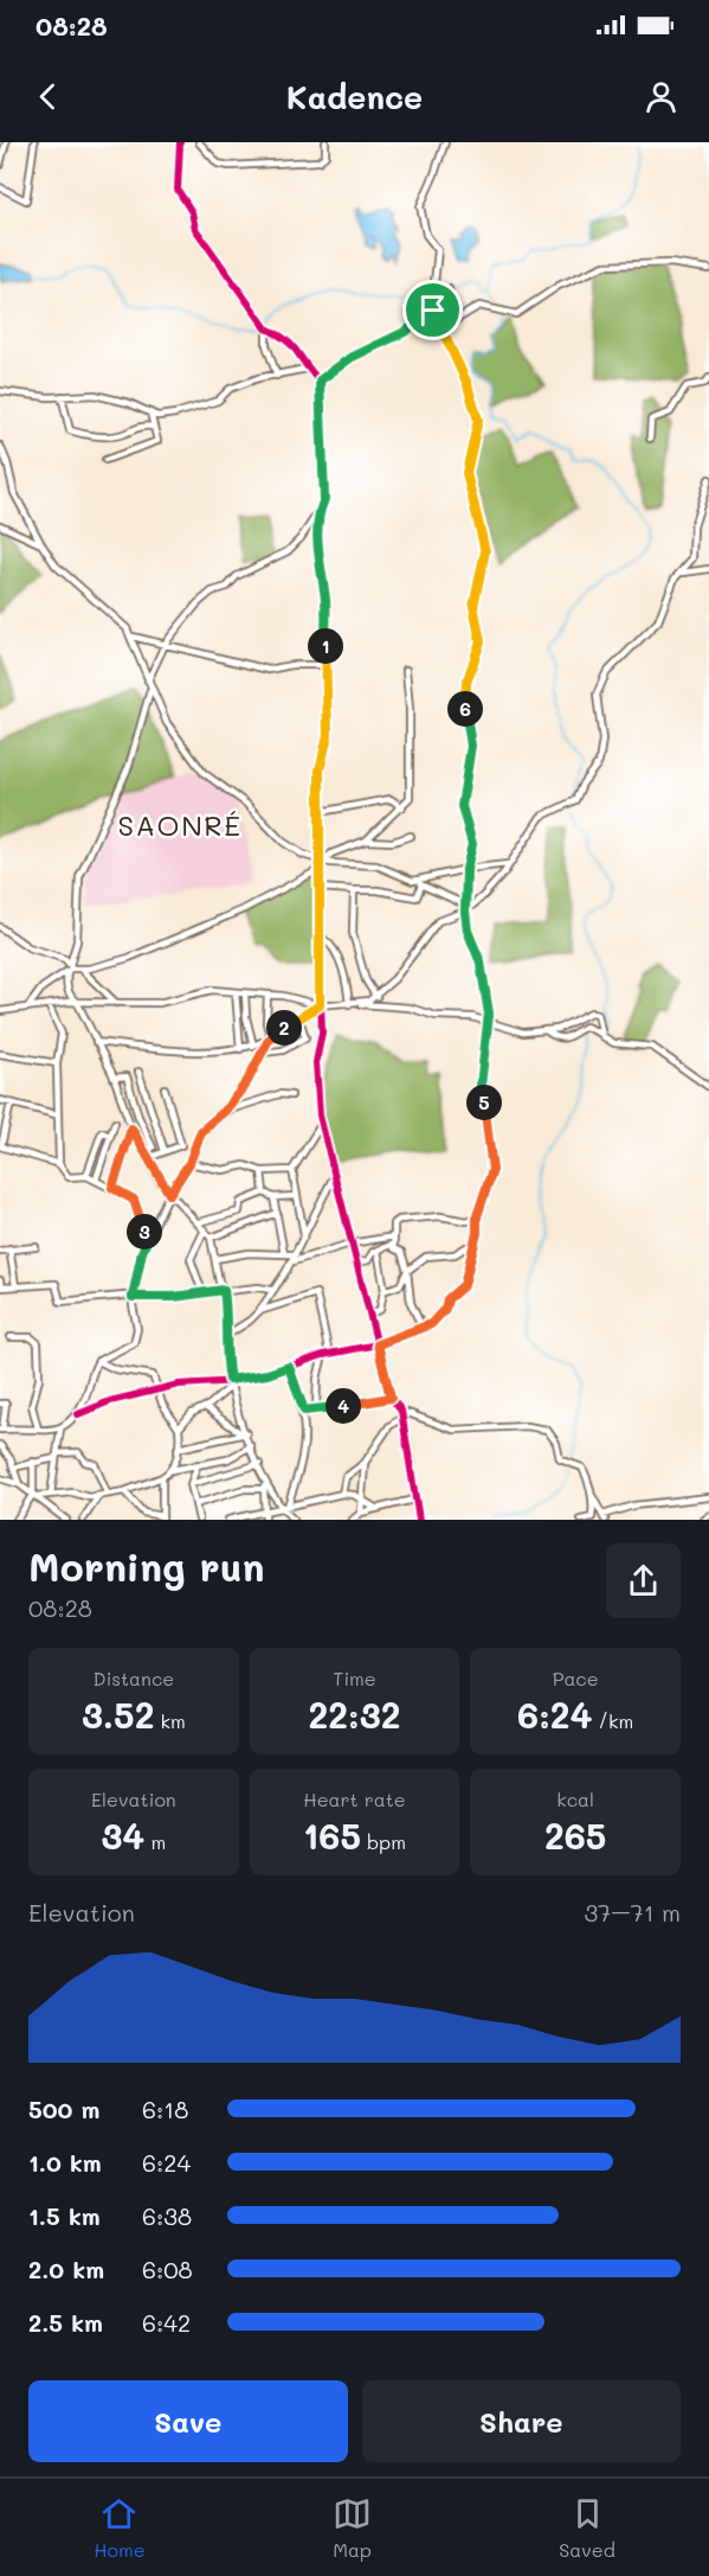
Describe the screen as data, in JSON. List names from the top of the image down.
{
  "districts": ["SAONRÉ"],
  "page": {
    "status": "08:28",
    "header": "Kadence",
    "pins": [
      "1",
      "6",
      "2",
      "5",
      "3",
      "4"
    ],
    "heading": ["Morning run", "08:28"],
    "stats": [
      ["Distance", "3.52 km"],
      ["Time", "22:32"],
      ["Pace", "6:24 /km"],
      ["Elevation", "34 m"],
      ["Heart rate", "165 bpm"],
      ["kcal", "265"]
    ],
    "chart": ["Elevation", "37–71 m"],
    "list": [
      {
        "name": "500 m",
        "note": "6:18"
      },
      {
        "name": "1.0 km",
        "note": "6:24"
      },
      {
        "name": "1.5 km",
        "note": "6:38"
      },
      {
        "name": "2.0 km",
        "note": "6:08"
      },
      {
        "name": "2.5 km",
        "note": "6:42"
      }
    ],
    "buttons": ["Save", "Share"],
    "tabs": ["Home", "Map", "Saved"]
  }
}
